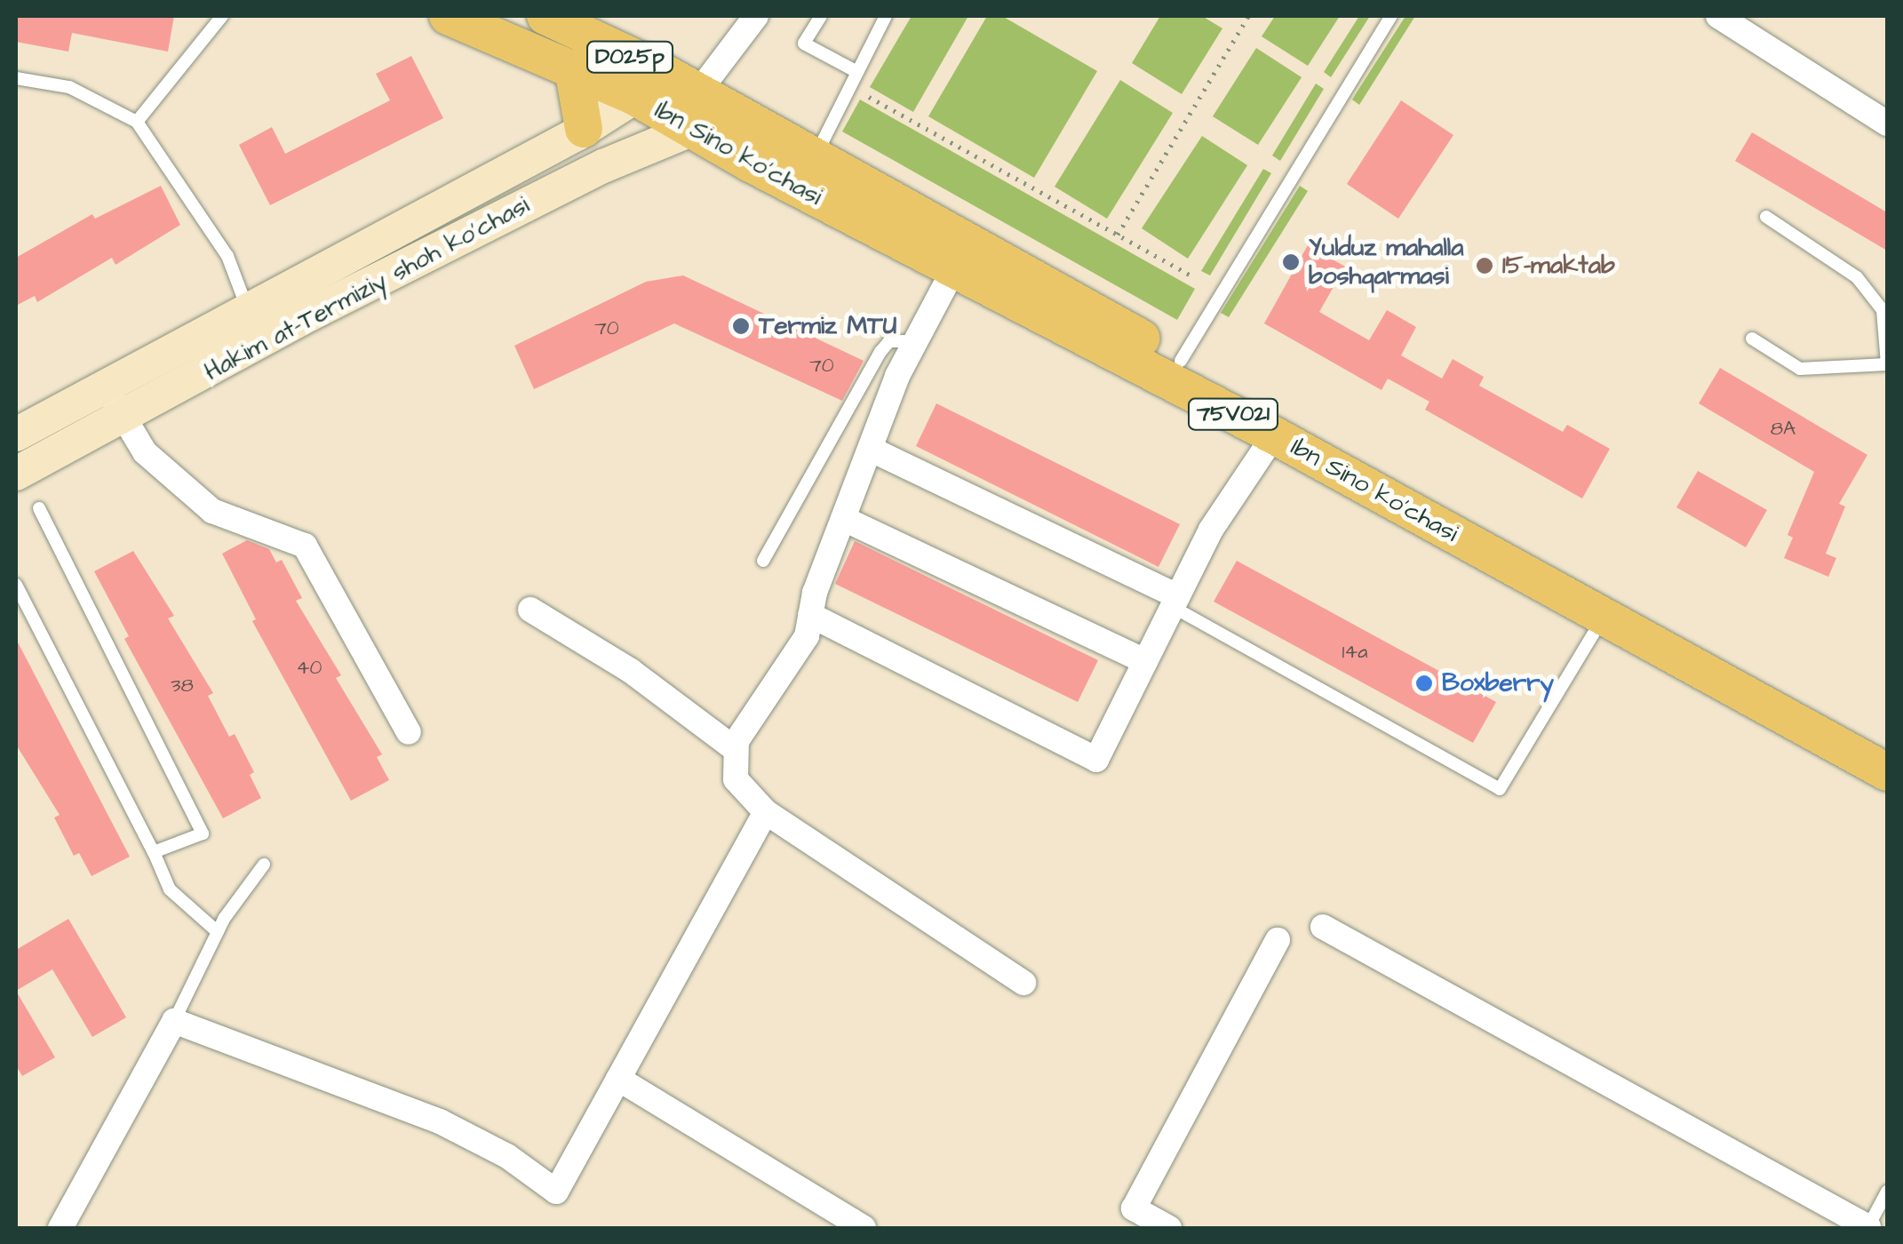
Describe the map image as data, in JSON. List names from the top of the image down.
{
  "streets": {
    "main road": [
      "D025p",
      "Ibn Sino ko'chasi",
      "Hakim at-Termiziy shoh ko'chasi",
      "75V021"
    ]
  },
  "crossings": [
    ["D025p", "Ibn Sino ko'chasi"],
    ["D025p", "Hakim at-Termiziy shoh ko'chasi"],
    ["Ibn Sino ko'chasi", "Hakim at-Termiziy shoh ko'chasi"]
  ],
  "places": [
    "Yulduz mahalla boshqarmasi",
    "15-maktab",
    "Termiz MTU",
    "Boxberry"
  ],
  "house_numbers": [
    "70",
    "70",
    "8A",
    "14a",
    "40",
    "38"
  ]
}
